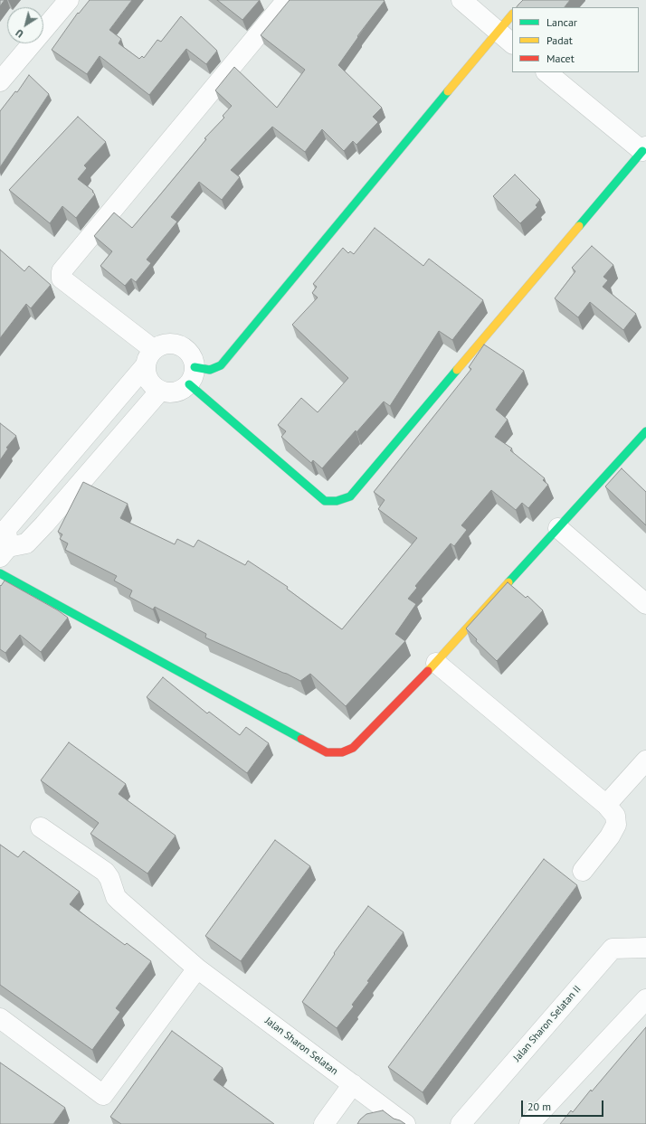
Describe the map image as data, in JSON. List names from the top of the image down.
{
  "streets": {
    "street": ["Jalan Sharon Selatan II", "Jalan Sharon Selatan"]
  },
  "legend": ["Lancar", "Padat", "Macet"],
  "scale_bar": "20 m",
  "north": "bottom left"
}
